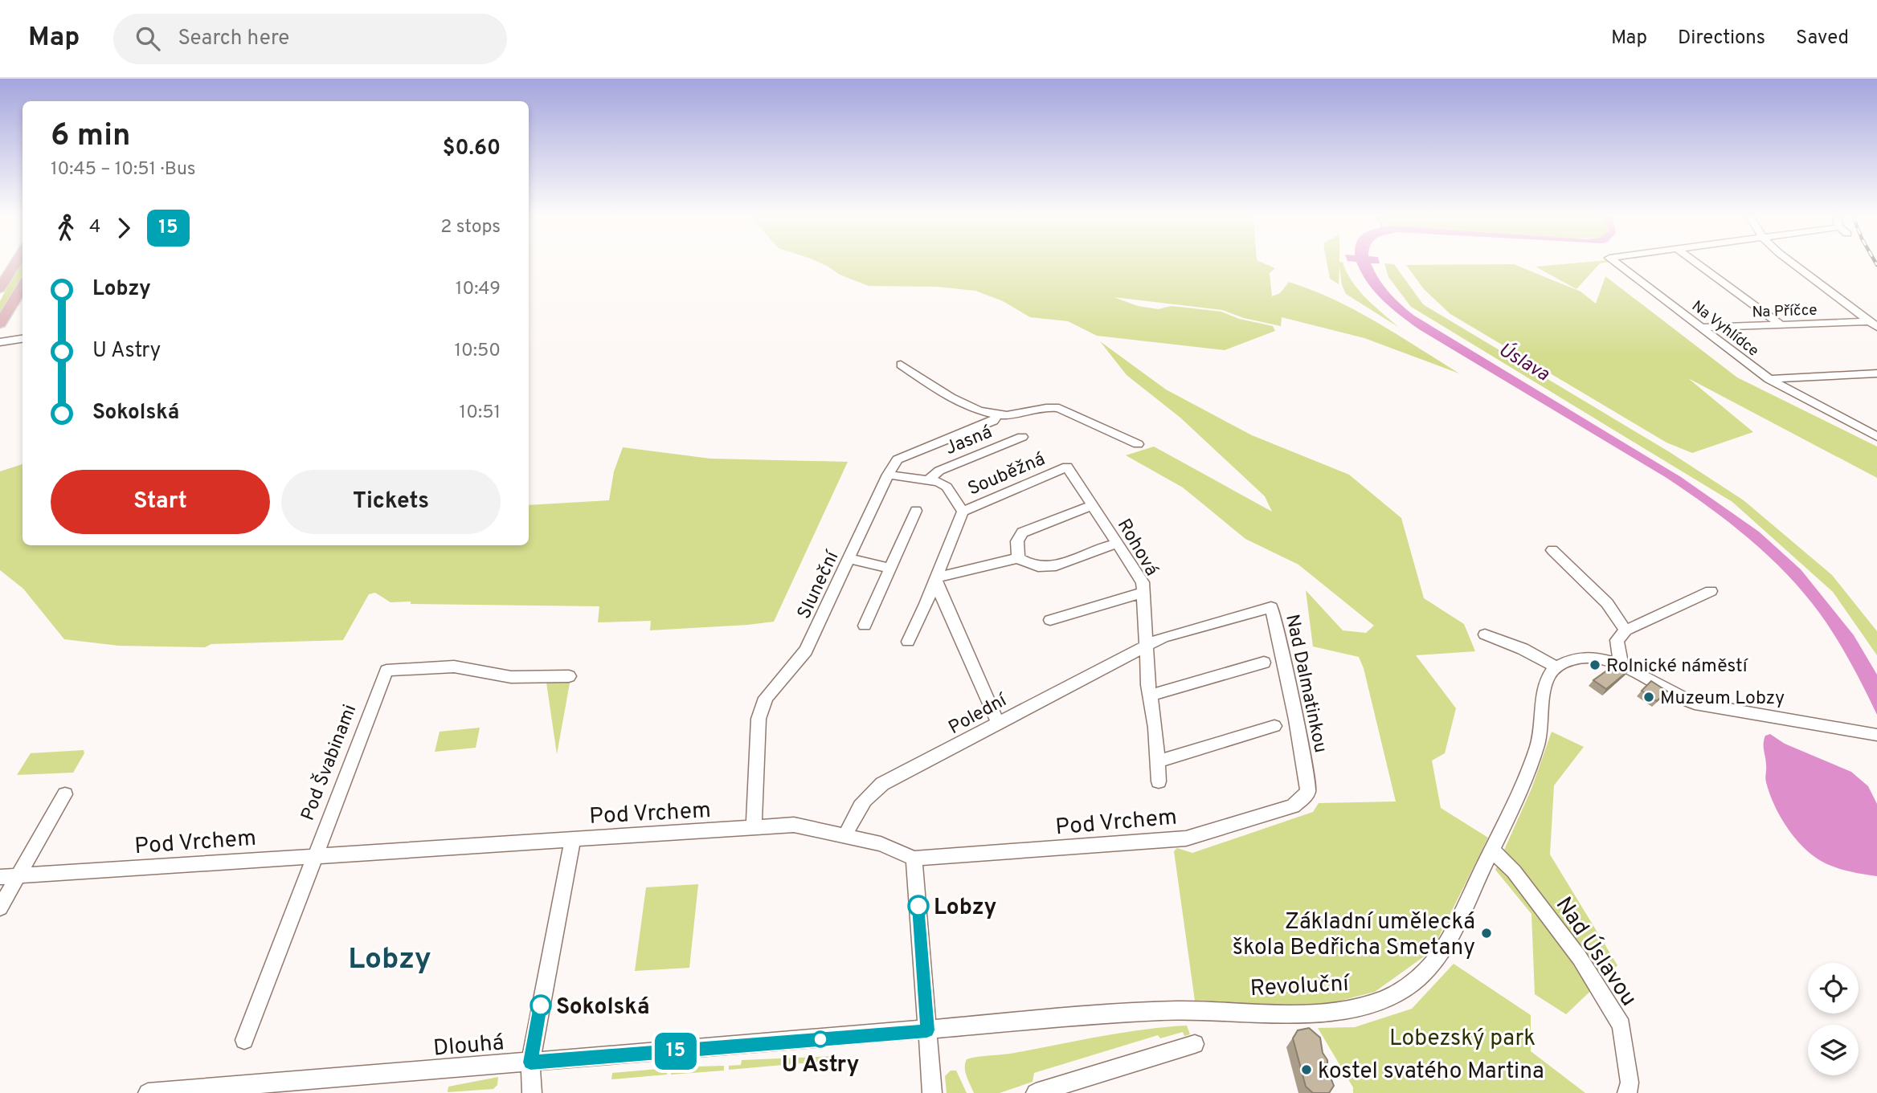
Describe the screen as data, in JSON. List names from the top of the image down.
{
  "streets": {
    "street": [
      "Na Příčce",
      "Na Vyhlídce",
      "Jasná",
      "Souběžná",
      "Rohová",
      "Sluneční",
      "Nad Dalmatinkou",
      "Polední",
      "Pod Švabinami",
      "Pod Vrchem",
      "Nad Úslavou",
      "Revoluční",
      "Dlouhá"
    ]
  },
  "crossings": [
    ["Na Příčce", "Na Vyhlídce"],
    ["Souběžná", "Rohová"],
    ["Sluneční", "Pod Vrchem"],
    ["Nad Dalmatinkou", "Polední"],
    ["Nad Dalmatinkou", "Pod Vrchem"],
    ["Polední", "Pod Vrchem"],
    ["Pod Švabinami", "Pod Vrchem"],
    ["Nad Úslavou", "Revoluční"],
    ["Revoluční", "Dlouhá"]
  ],
  "districts": ["Lobzy"],
  "water": ["Úslava"],
  "parks": ["Lobezský park"],
  "places": [
    "Rolnické náměstí",
    "Muzeum Lobzy",
    "Lobzy",
    "Základní umělecká škola Bedřicha Smetany",
    "Sokolská",
    "U Astry",
    "kostel svatého Martina"
  ],
  "lines": ["bus line 15"],
  "page": {
    "header": "Map",
    "search": "Search here",
    "nav": ["Map", "Directions", "Saved"],
    "on_map": "15",
    "heading": ["6 min", "10:45 – 10:51 · Bus", "$0.60"],
    "legs": ["4", "15", "2 stops"],
    "list": [
      {
        "name": "Lobzy",
        "value": "10:49"
      },
      {
        "name": "U Astry",
        "value": "10:50"
      },
      {
        "name": "Sokolská",
        "value": "10:51"
      }
    ],
    "buttons": ["Start", "Tickets"]
  }
}
